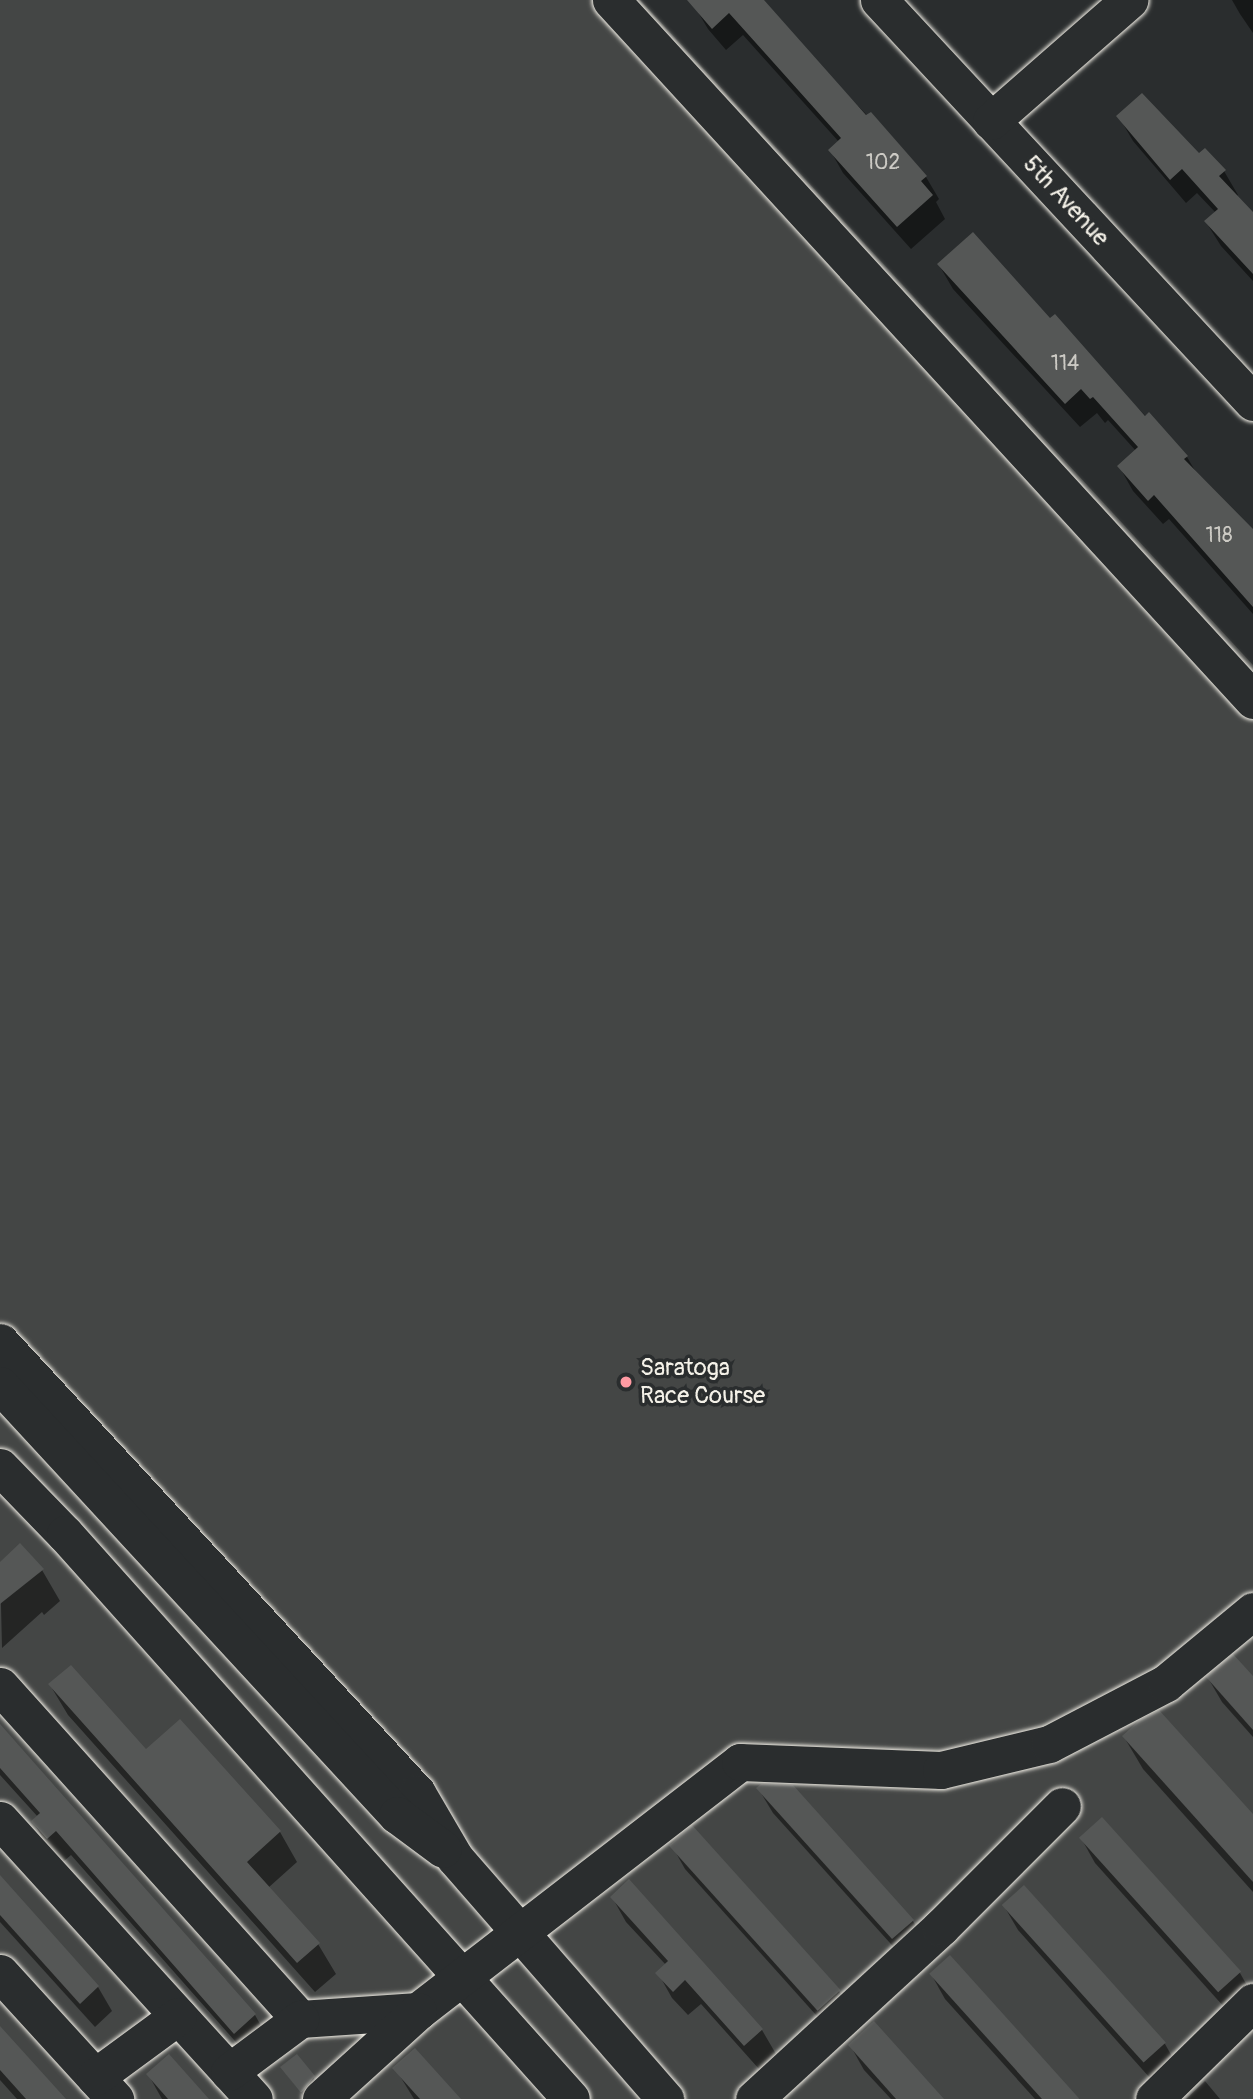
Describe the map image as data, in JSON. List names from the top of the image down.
{
  "streets": {
    "street": ["5th Avenue"]
  },
  "places": ["Saratoga Race Course"],
  "house_numbers": ["102", "114", "118"]
}
